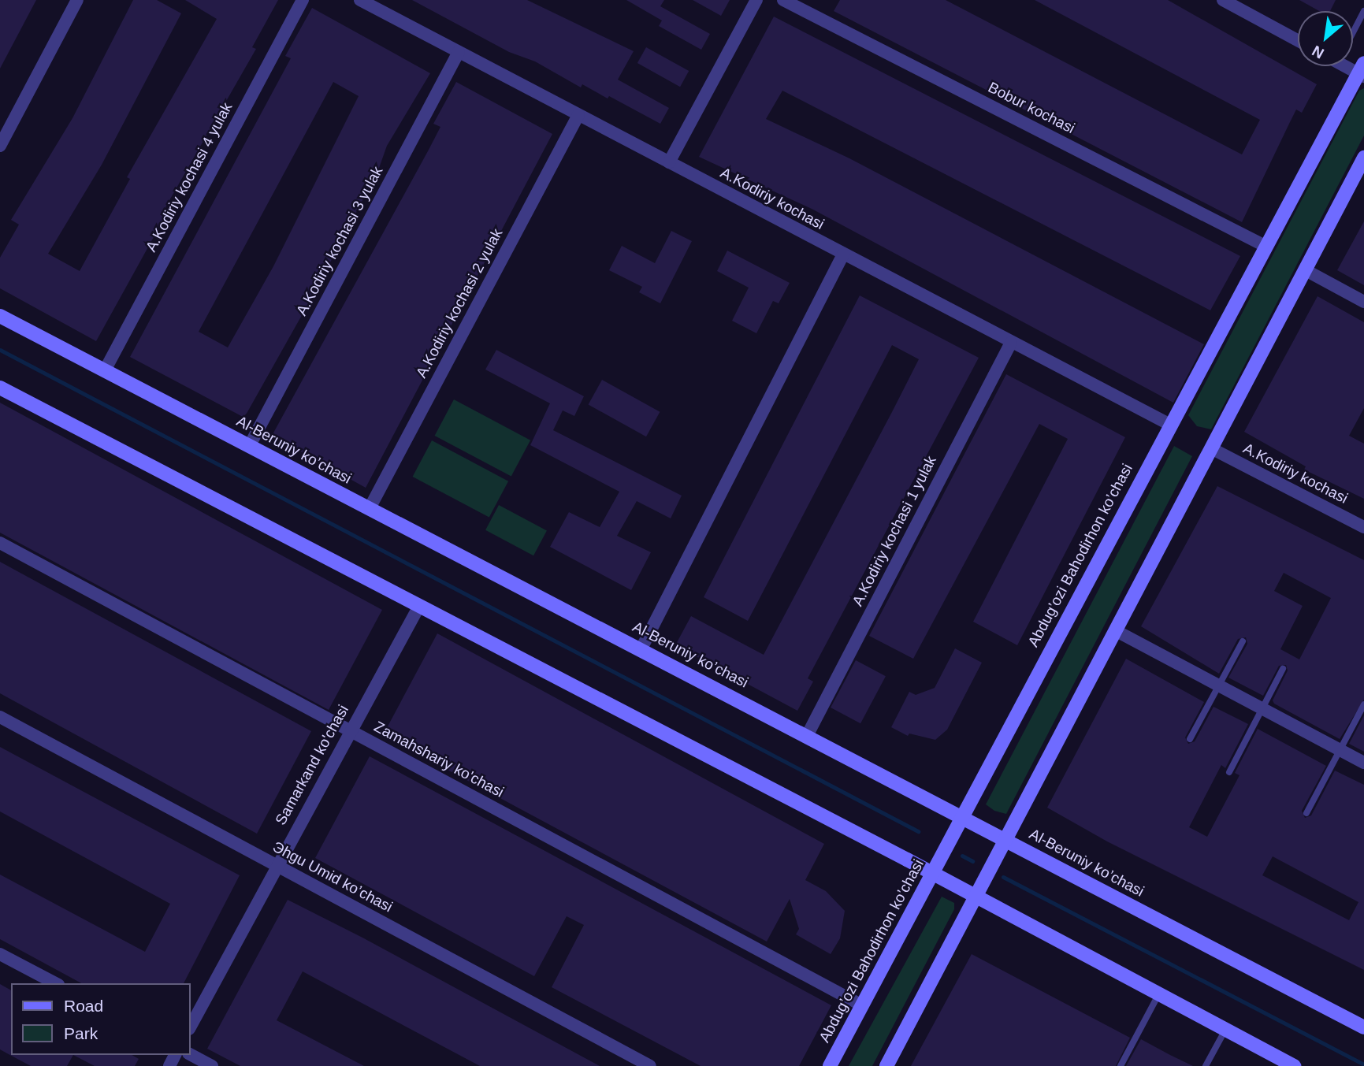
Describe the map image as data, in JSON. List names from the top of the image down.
{
  "streets": {
    "main road": ["Al-Beruniy ko’chasi", "Abdug’ozi Bahodirhon ko’chasi"],
    "street": [
      "Bobur kochasi",
      "A.Kodiriy kochasi 4 yulak",
      "A.Kodiriy kochasi",
      "A.Kodiriy kochasi 3 yulak",
      "A.Kodiriy kochasi 2 yulak",
      "A.Kodiriy kochasi 1 yulak",
      "Zamahshariy ko'chasi",
      "Samarkand ko'chasi",
      "Эhgu Umid ko’chasi"
    ]
  },
  "crossings": [
    ["Bobur kochasi", "Abdug’ozi Bahodirhon ko’chasi"],
    ["A.Kodiriy kochasi 4 yulak", "Al-Beruniy ko’chasi"],
    ["A.Kodiriy kochasi", "A.Kodiriy kochasi 3 yulak"],
    ["A.Kodiriy kochasi", "A.Kodiriy kochasi 2 yulak"],
    ["A.Kodiriy kochasi", "A.Kodiriy kochasi 1 yulak"],
    ["A.Kodiriy kochasi", "Abdug’ozi Bahodirhon ko’chasi"],
    ["A.Kodiriy kochasi 3 yulak", "Al-Beruniy ko’chasi"],
    ["A.Kodiriy kochasi 2 yulak", "Al-Beruniy ko’chasi"],
    ["Al-Beruniy ko’chasi", "A.Kodiriy kochasi 1 yulak"],
    ["Al-Beruniy ko’chasi", "Abdug’ozi Bahodirhon ko’chasi"],
    ["Abdug’ozi Bahodirhon ko’chasi", "Zamahshariy ko'chasi"],
    ["Zamahshariy ko'chasi", "Samarkand ko'chasi"],
    ["Samarkand ko'chasi", "Эhgu Umid ko’chasi"]
  ],
  "legend": ["Road", "Park"],
  "north": "bottom left"
}
